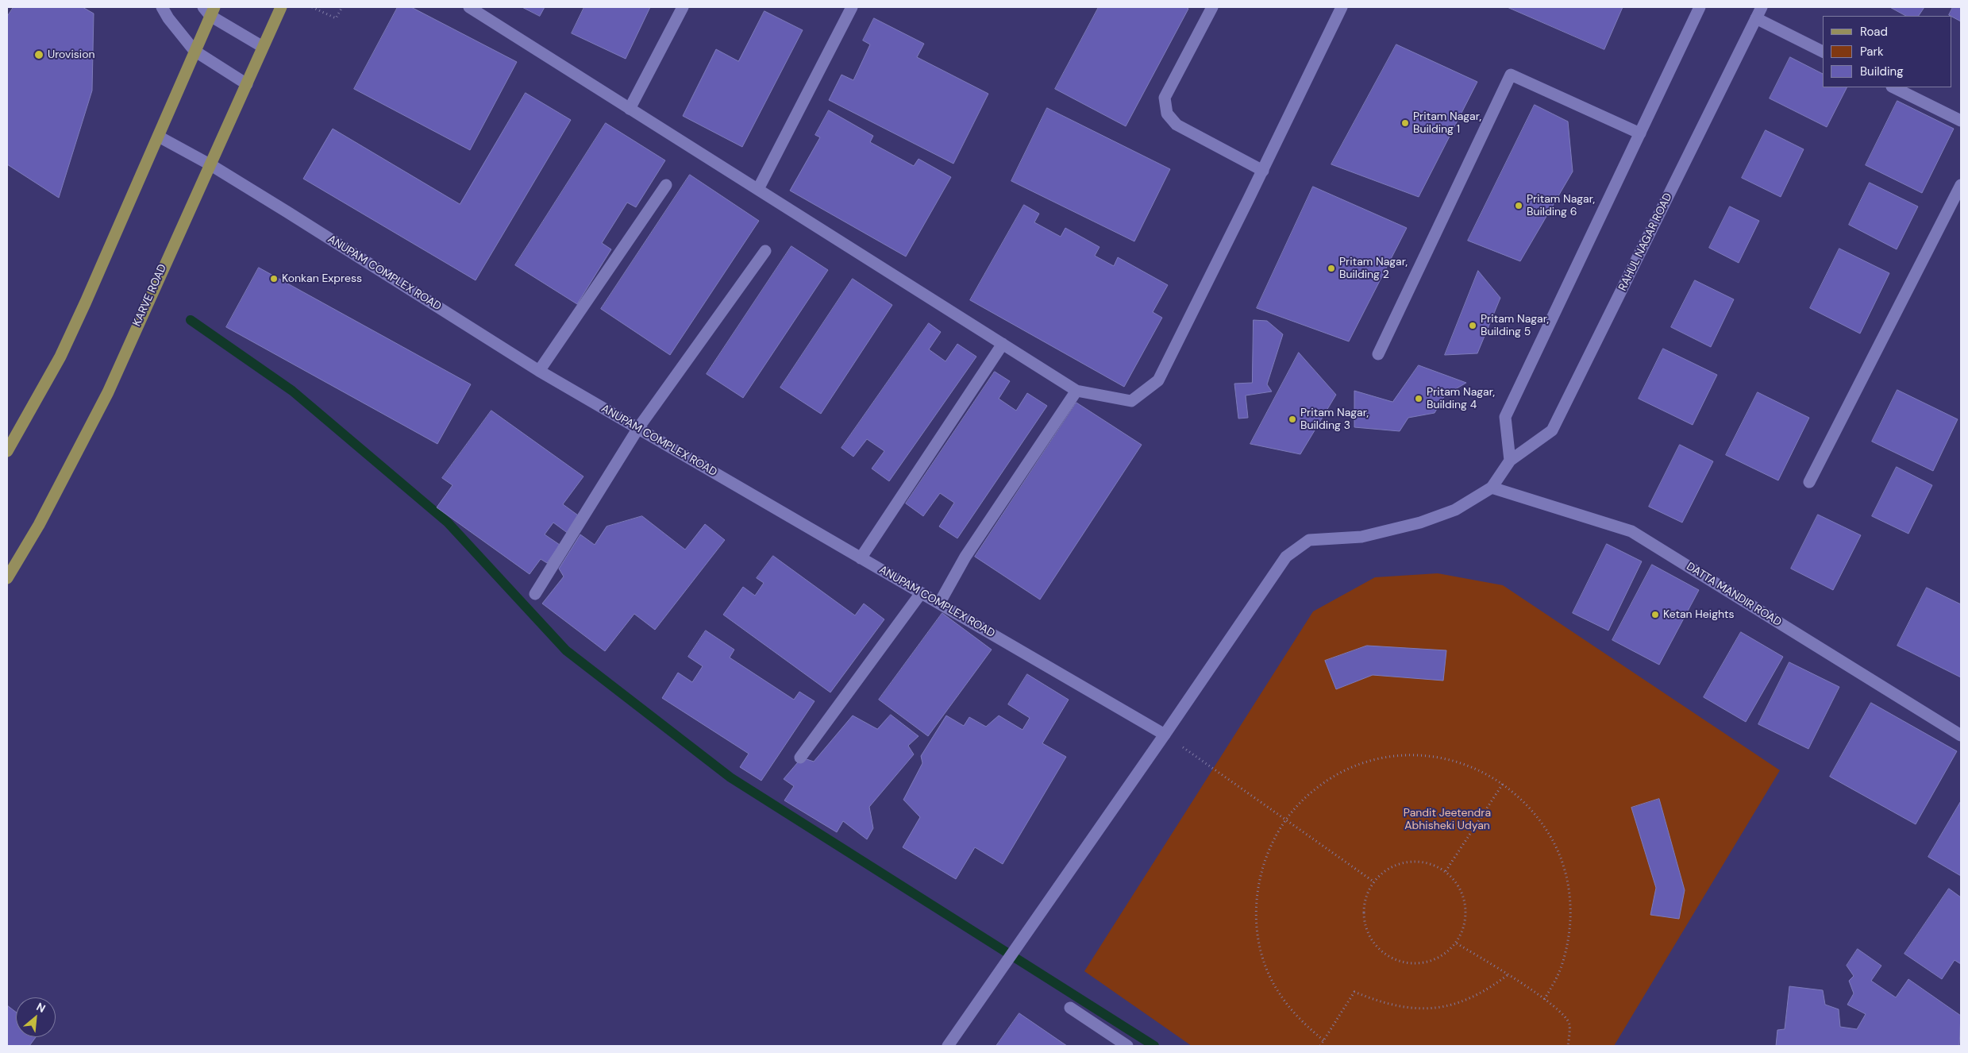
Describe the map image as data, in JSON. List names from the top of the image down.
{
  "streets": {
    "main road": ["KARVE ROAD"],
    "street": ["RAHUL NAGAR ROAD", "ANUPAM COMPLEX ROAD", "DATTA MANDIR ROAD"]
  },
  "crossings": [
    ["RAHUL NAGAR ROAD", "DATTA MANDIR ROAD"],
    ["ANUPAM COMPLEX ROAD", "KARVE ROAD"]
  ],
  "parks": ["Pandit Jeetendra Abhisheki Udyan"],
  "places": [
    "Urovision",
    "Pritam Nagar, Building 1",
    "Pritam Nagar, Building 6",
    "Pritam Nagar, Building 2",
    "Konkan Express",
    "Pritam Nagar, Building 5",
    "Pritam Nagar, Building 4",
    "Pritam Nagar, Building 3",
    "Ketan Heights"
  ],
  "legend": ["Road", "Park", "Building"],
  "north": "top right"
}
